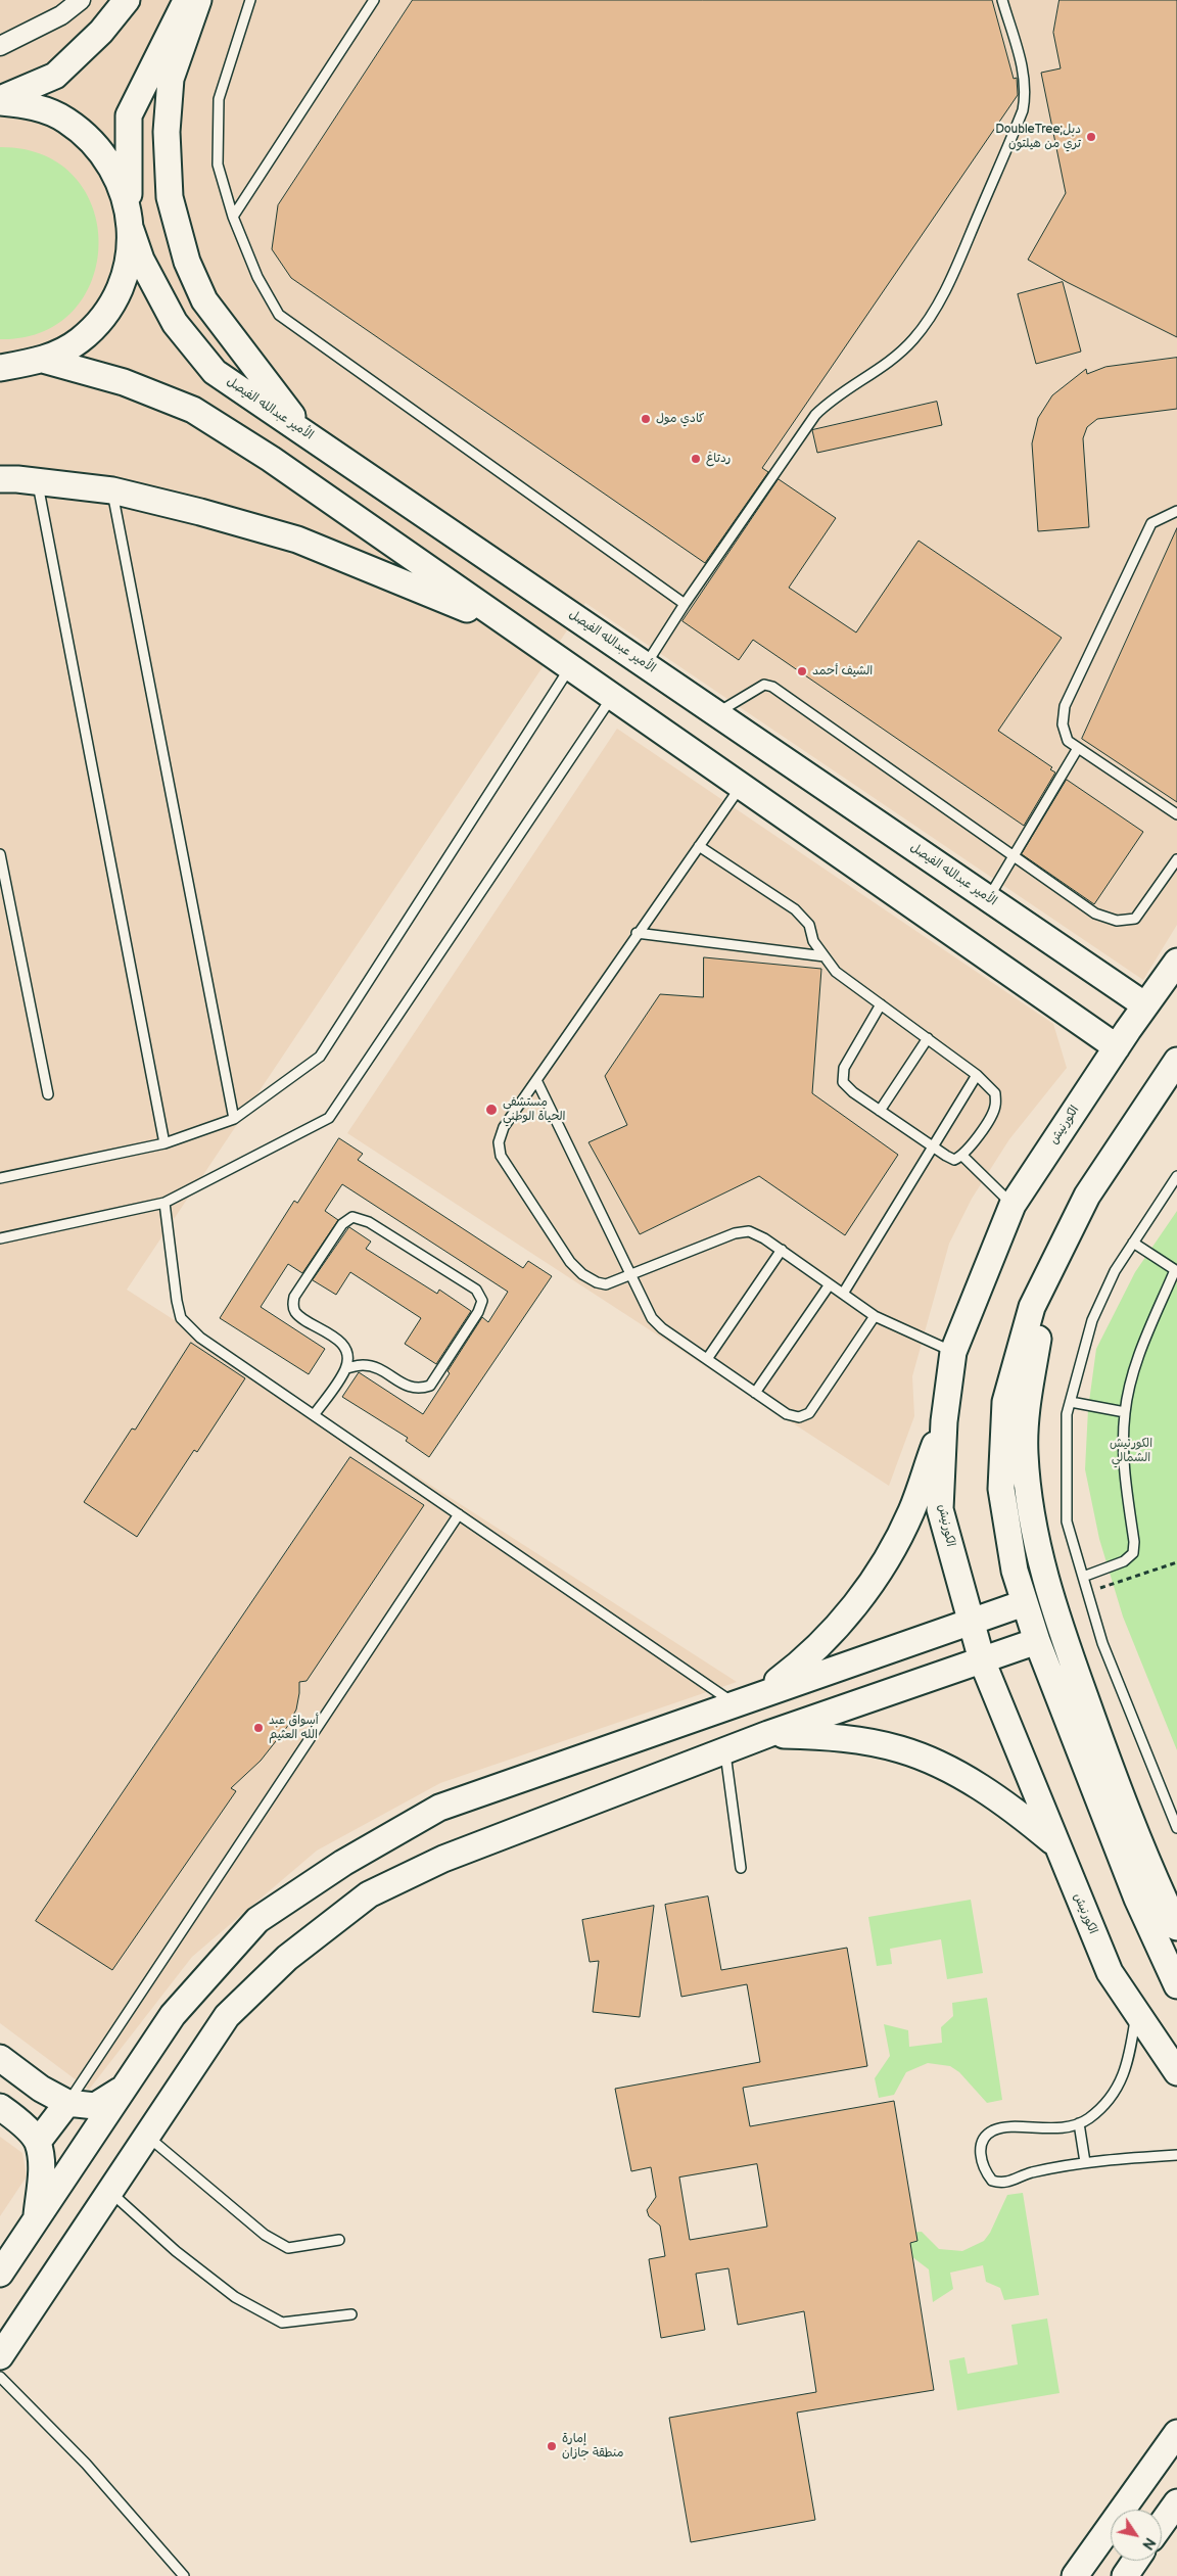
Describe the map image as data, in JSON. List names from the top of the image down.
{
  "streets": {
    "street": ["الأمير عبدالله الفيصل", "الكورنيش"]
  },
  "crossings": [
    ["الأمير عبدالله الفيصل", "الكورنيش"]
  ],
  "parks": ["الكورنيش الشمالي"],
  "places": [
    "DoubleTree;دبل تري من هيلتون",
    "كادي مول",
    "ردتاغ",
    "الشيف أحمد",
    "مستشفى الحياة الوطني",
    "أسواق عبد الله العثيم",
    "إمارة منطقة جازان"
  ],
  "north": "bottom right"
}
